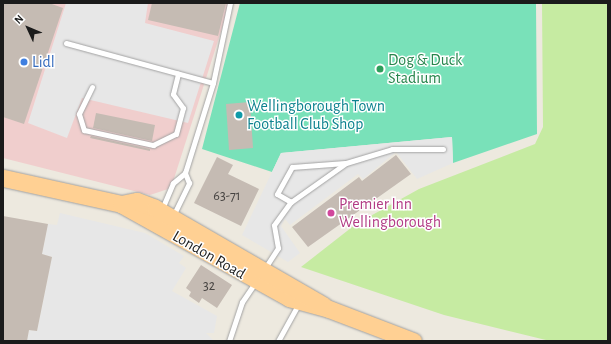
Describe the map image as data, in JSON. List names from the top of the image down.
{
  "streets": {
    "main road": ["London Road"]
  },
  "places": [
    "Lidl",
    "Dog & Duck Stadium",
    "Wellingborough Town Football Club Shop",
    "Premier Inn Wellingborough"
  ],
  "house_numbers": ["63-71", "32"],
  "north": "top left"
}
